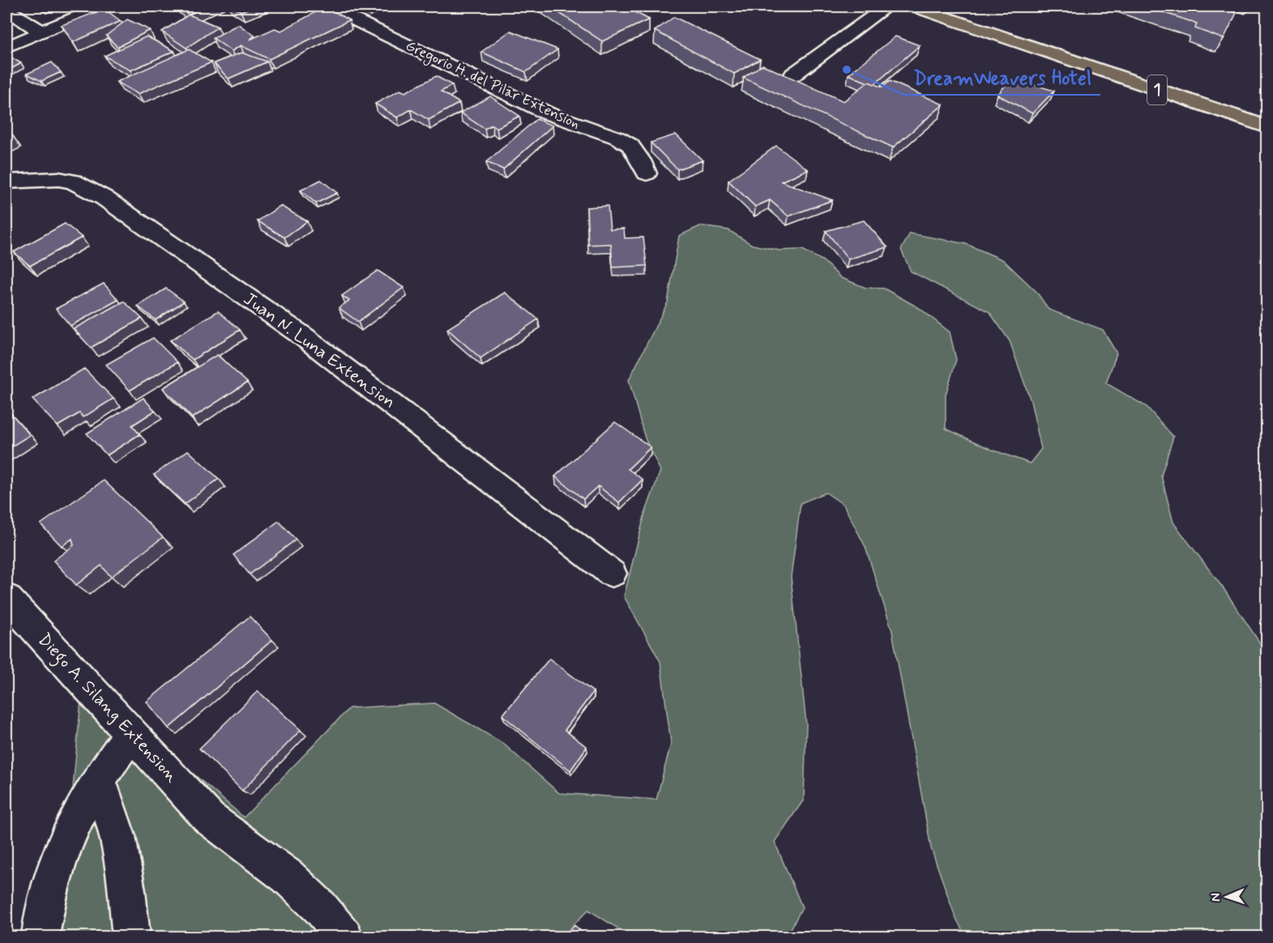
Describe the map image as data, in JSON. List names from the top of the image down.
{
  "streets": {
    "highway": ["1"],
    "street": ["Gregorio H. del Pilar Extension", "Juan N. Luna Extension", "Diego A. Silang Extension"]
  },
  "places": ["DreamWeavers Hotel"],
  "north": "left"
}
